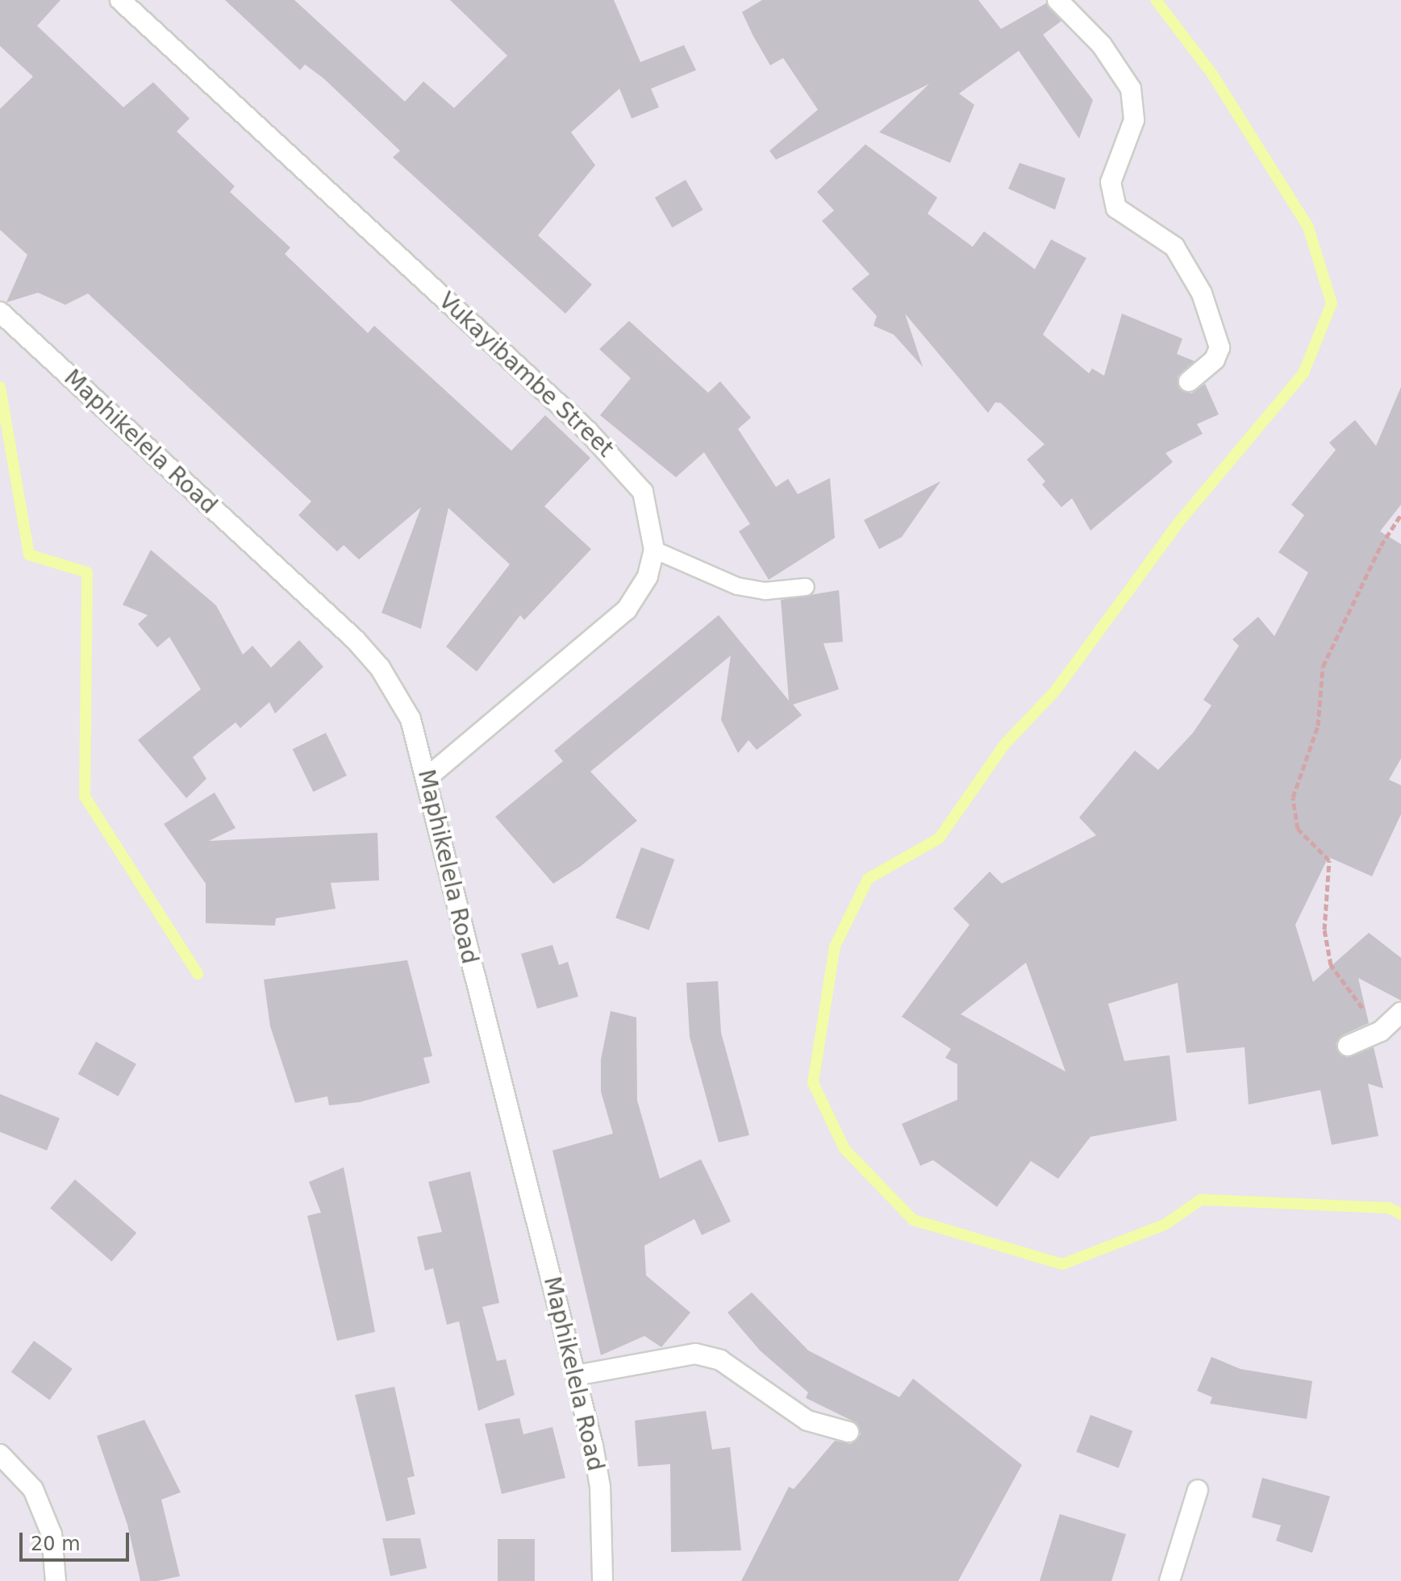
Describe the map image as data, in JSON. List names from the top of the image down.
{
  "streets": {
    "street": ["Vukayibambe Street", "Maphikelela Road"]
  },
  "crossings": [
    ["Vukayibambe Street", "Maphikelela Road"]
  ],
  "scale_bar": "20 m"
}
